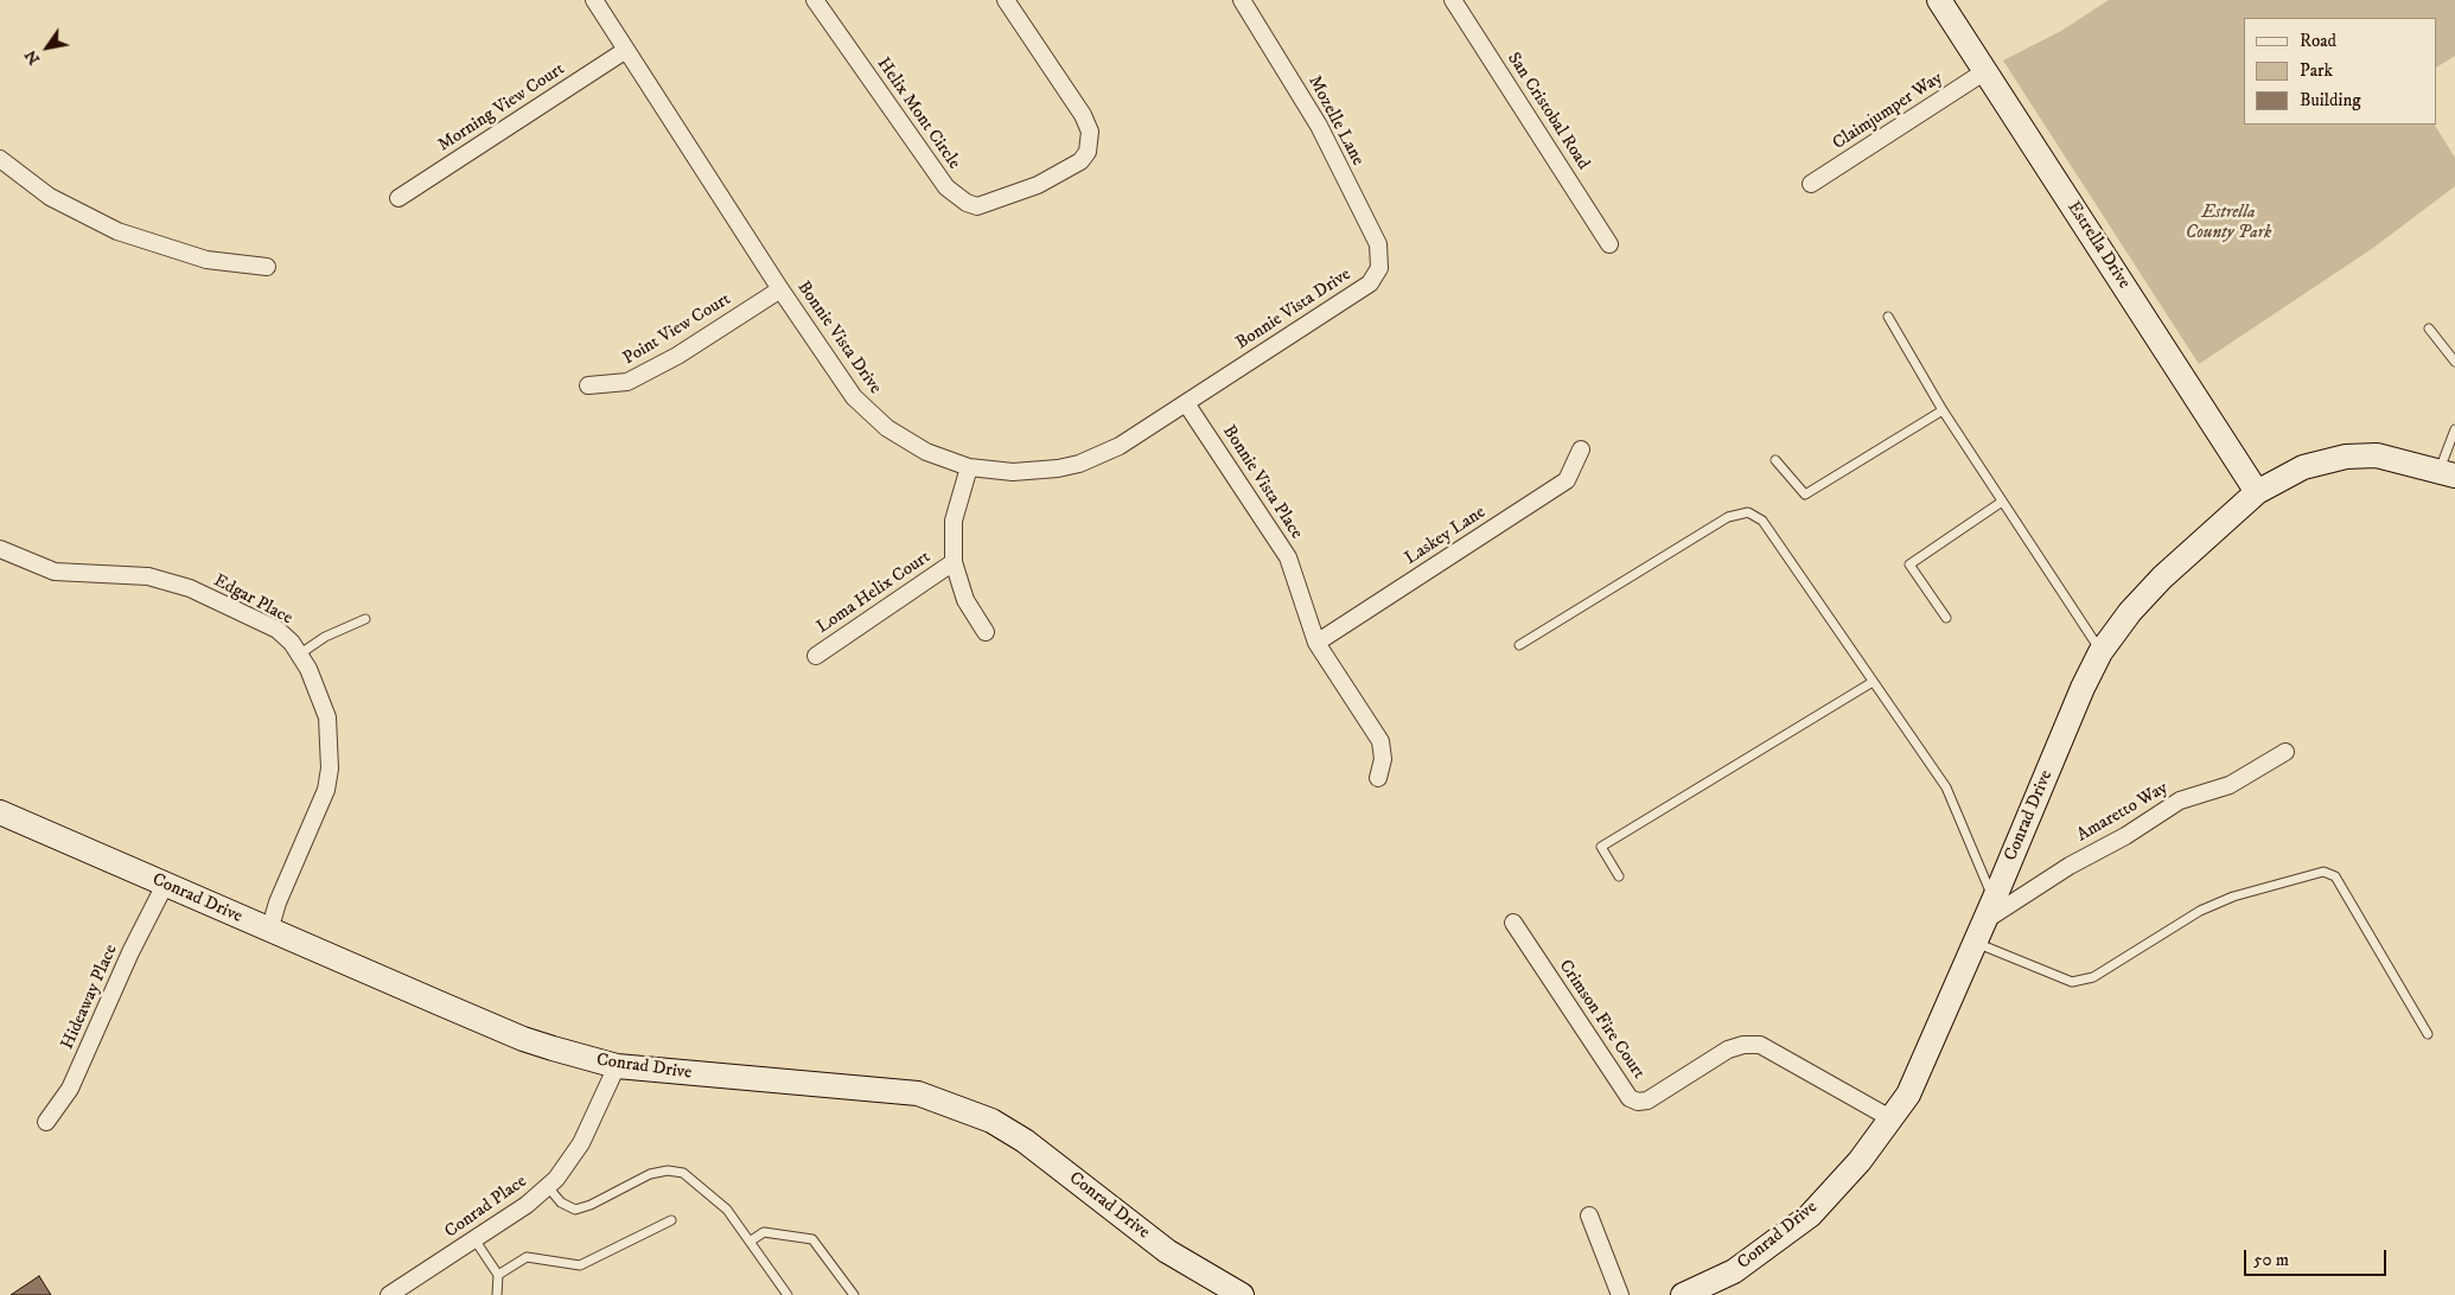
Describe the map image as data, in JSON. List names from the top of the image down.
{
  "streets": {
    "street": [
      "Morning View Court",
      "San Cristobal Road",
      "Claimjumper Way",
      "Helix Mont Circle",
      "Mozelle Lane",
      "Estrella Drive",
      "Bonnie Vista Drive",
      "Point View Court",
      "Bonnie Vista Place",
      "Laskey Lane",
      "Loma Helix Court",
      "Edgar Place",
      "Amaretto Way",
      "Conrad Drive",
      "Hideaway Place",
      "Crimson Fire Court",
      "Conrad Place"
    ]
  },
  "crossings": [
    ["Morning View Court", "Bonnie Vista Drive"],
    ["Claimjumper Way", "Estrella Drive"],
    ["Mozelle Lane", "Bonnie Vista Drive"],
    ["Estrella Drive", "Conrad Drive"],
    ["Bonnie Vista Drive", "Point View Court"],
    ["Bonnie Vista Drive", "Bonnie Vista Place"],
    ["Bonnie Vista Place", "Laskey Lane"],
    ["Edgar Place", "Conrad Drive"],
    ["Amaretto Way", "Conrad Drive"],
    ["Conrad Drive", "Hideaway Place"],
    ["Conrad Drive", "Crimson Fire Court"],
    ["Conrad Drive", "Conrad Place"]
  ],
  "parks": ["Estrella County Park"],
  "legend": ["Road", "Park", "Building"],
  "scale_bar": "50 m",
  "north": "bottom left"
}
